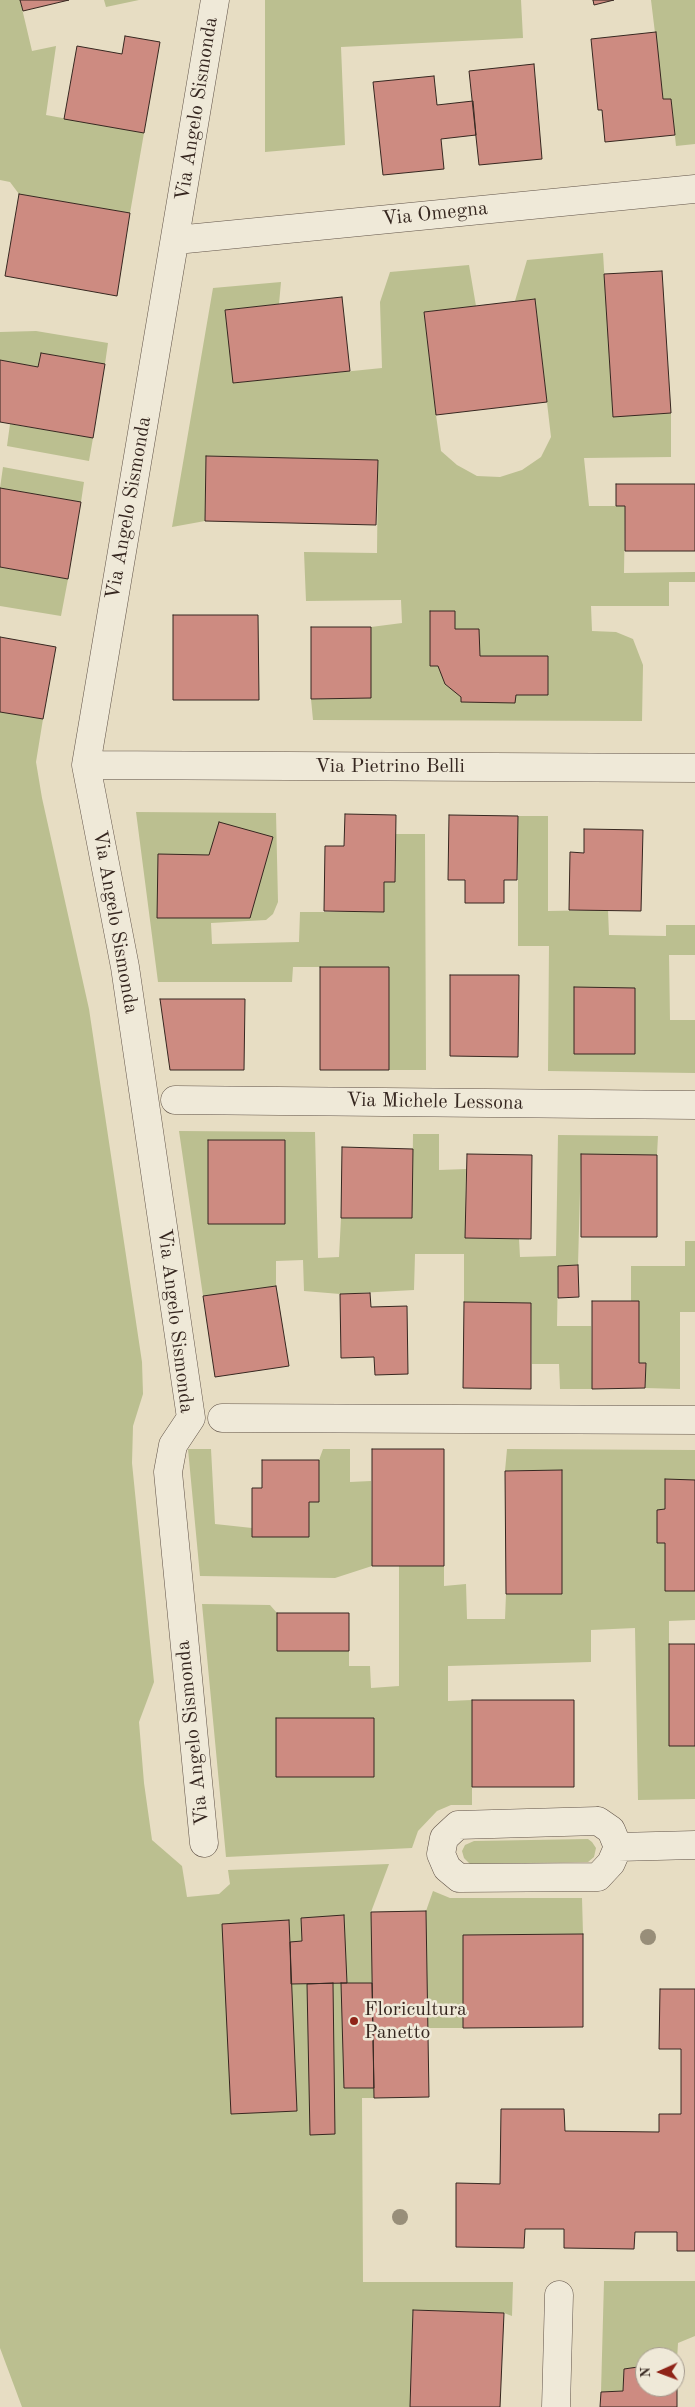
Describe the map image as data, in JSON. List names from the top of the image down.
{
  "streets": {
    "street": [
      "Via Angelo Sismonda",
      "Via Omegna",
      "Via Pietrino Belli",
      "Via Michele Lessona"
    ]
  },
  "crossings": [
    ["Via Angelo Sismonda", "Via Omegna"],
    ["Via Angelo Sismonda", "Via Pietrino Belli"]
  ],
  "places": ["Floricultura Panetto"],
  "north": "left"
}
